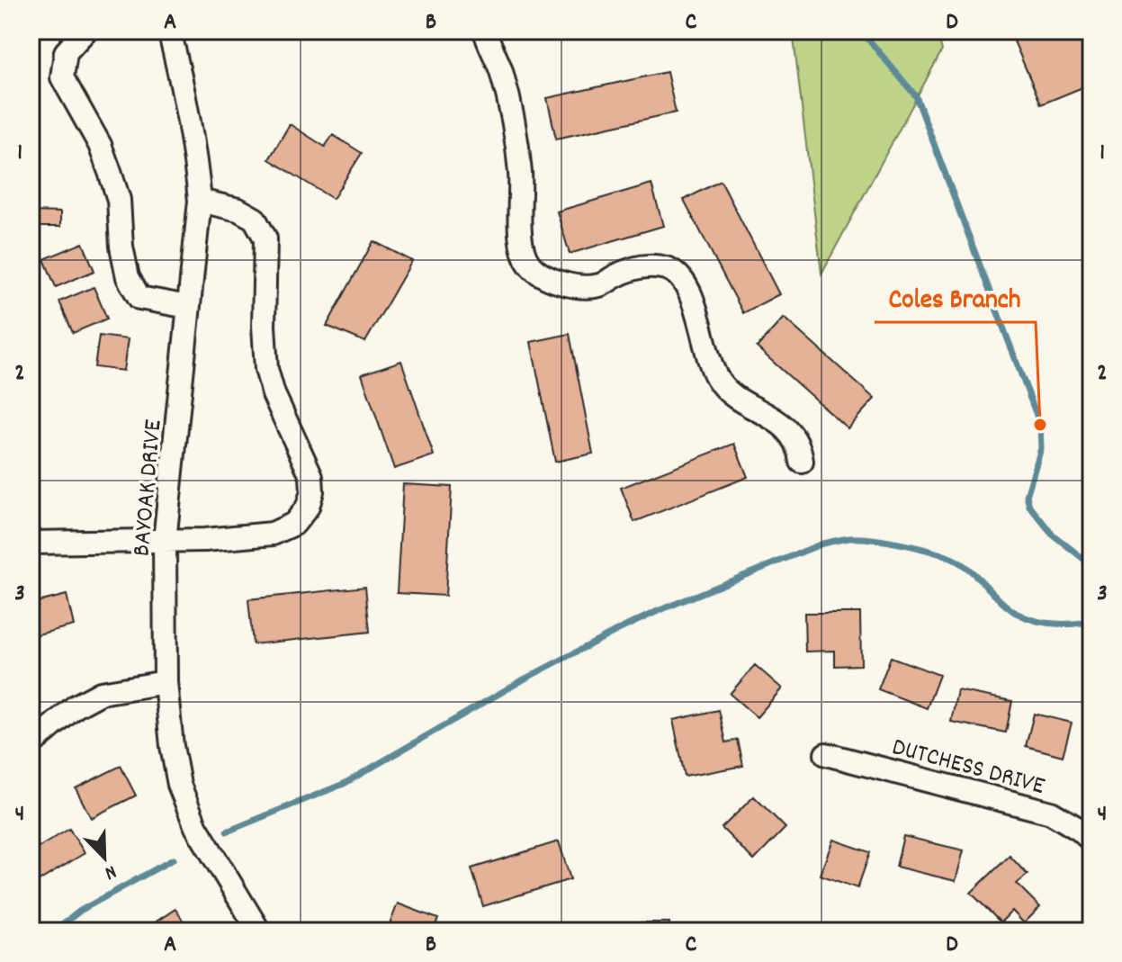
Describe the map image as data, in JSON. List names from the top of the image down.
{
  "streets": {
    "street": ["BAYOAK DRIVE", "DUTCHESS DRIVE"]
  },
  "places": ["Coles Branch"],
  "north": "bottom right",
  "grid": {
    "columns": [
      "A",
      "B",
      "C",
      "D"
    ],
    "rows": [
      "1",
      "2",
      "3",
      "4"
    ]
  }
}
